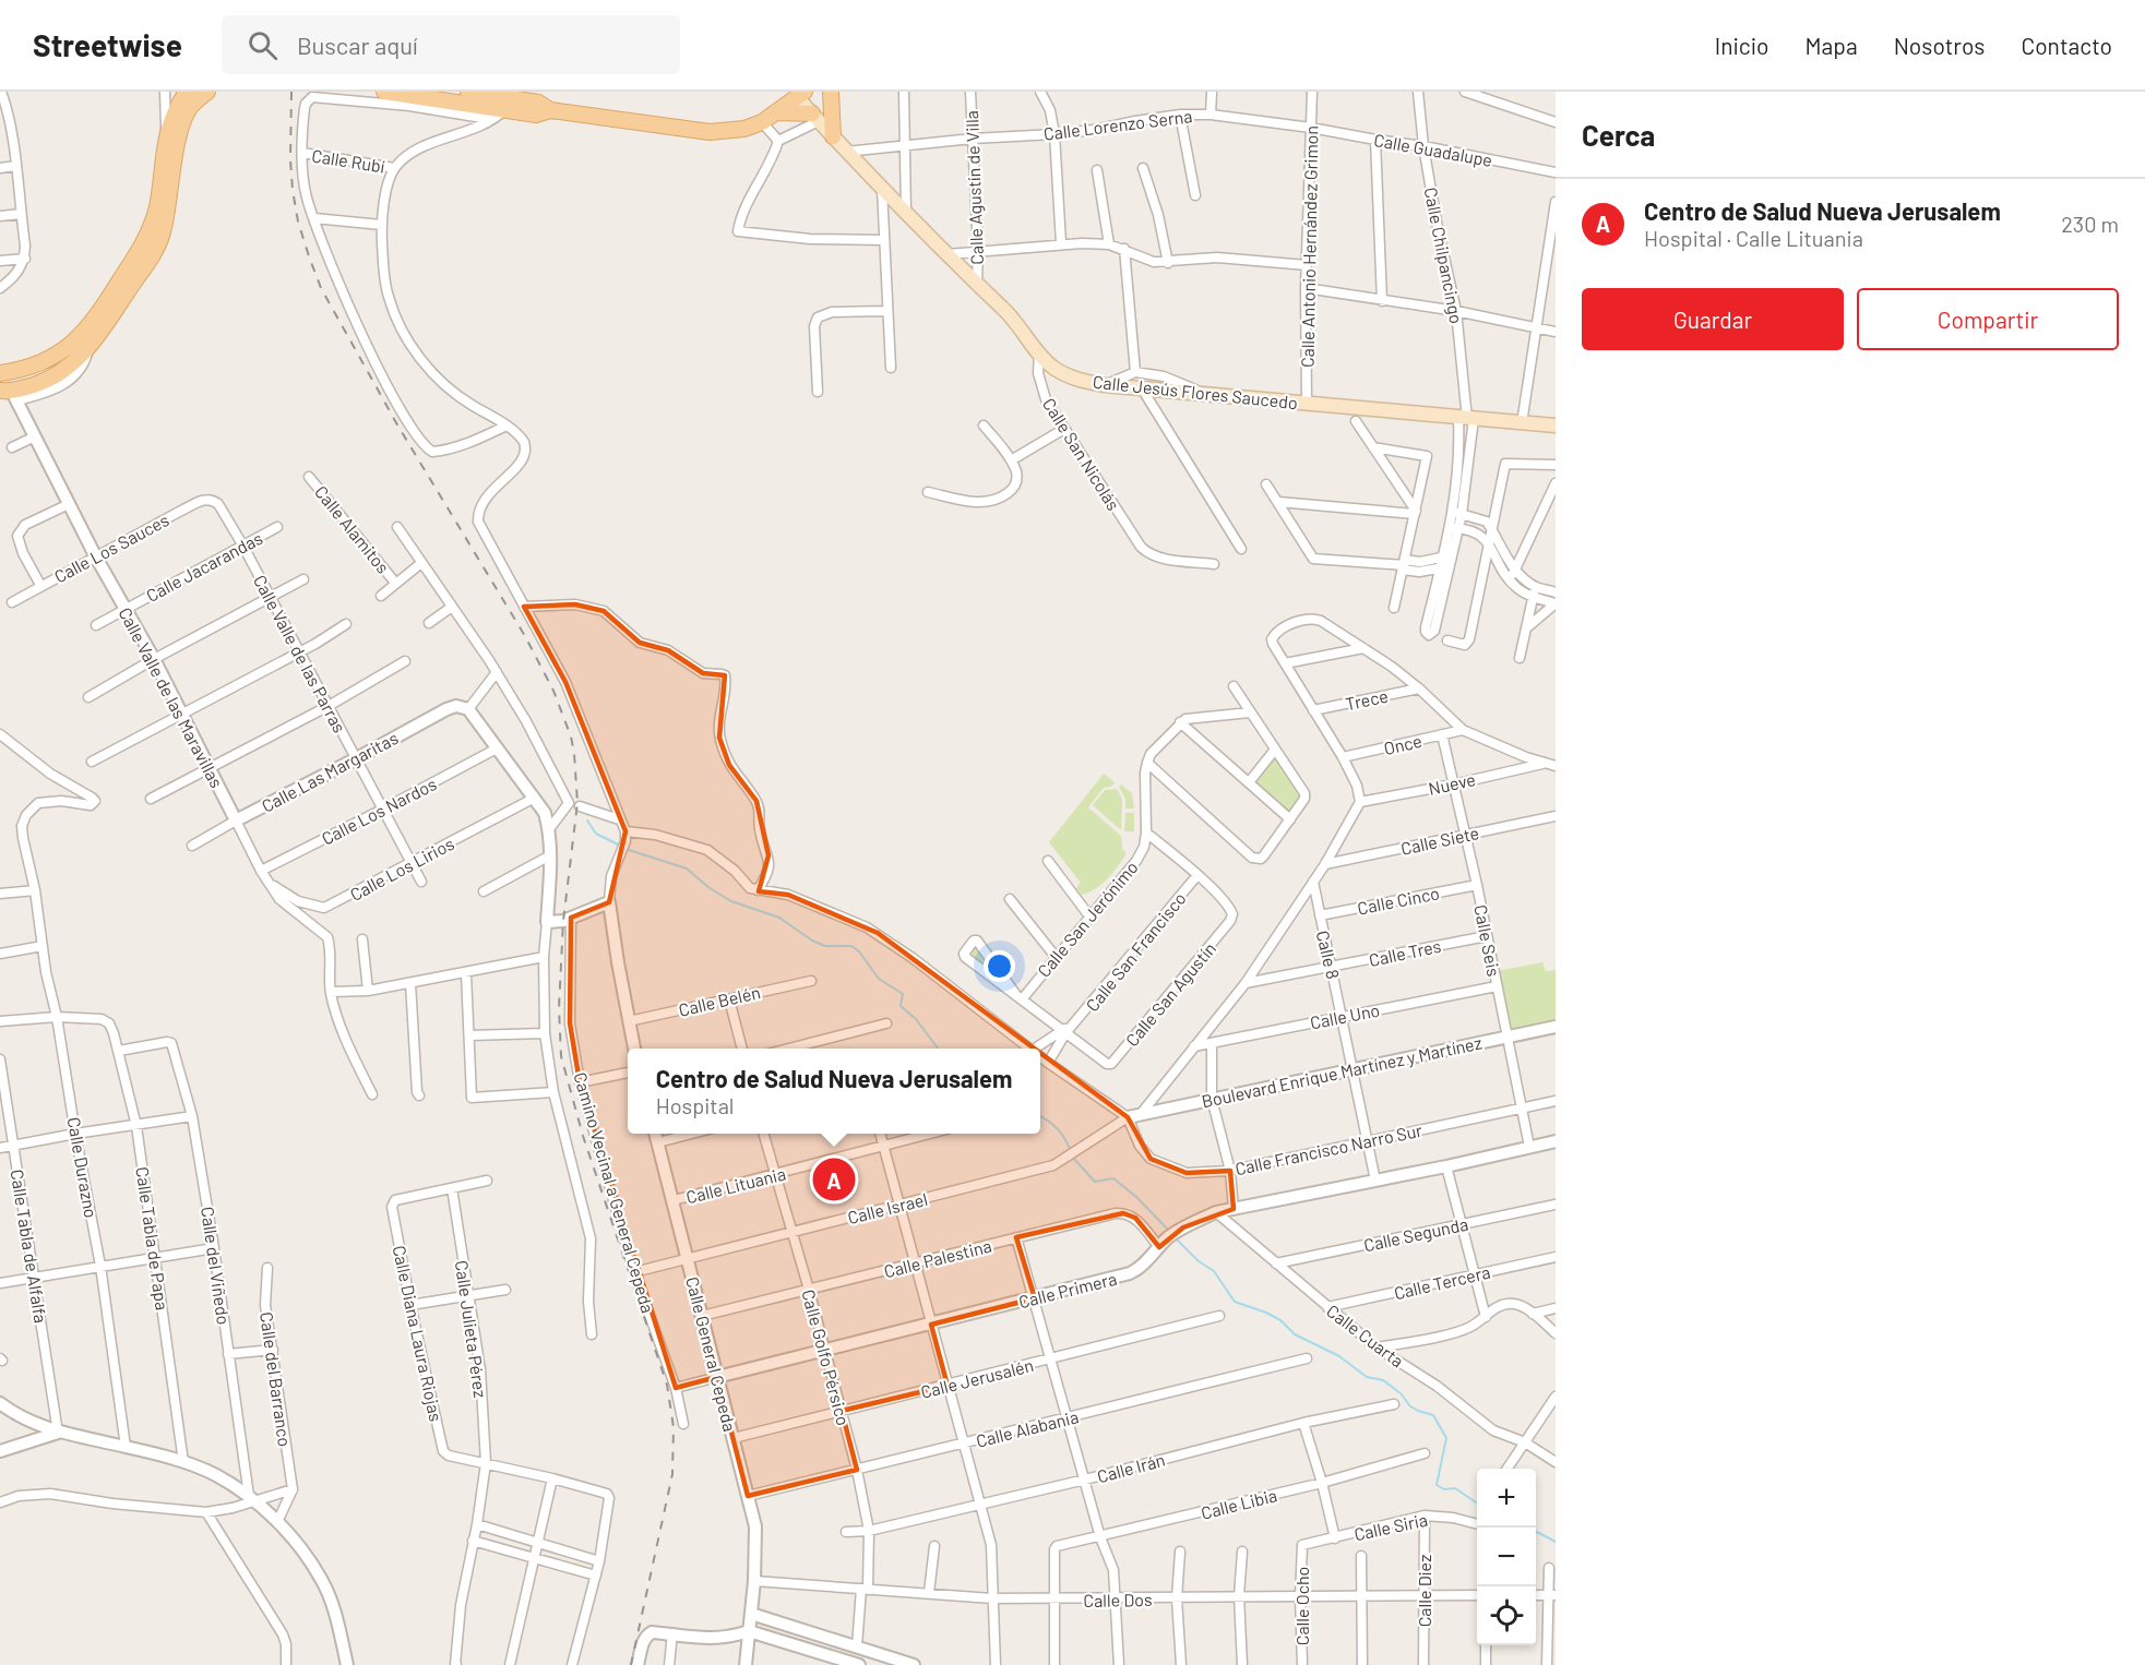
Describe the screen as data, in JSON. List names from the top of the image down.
{
  "streets": {
    "main road": ["Calle Jesús Flores Saucedo"],
    "street": [
      "Calle Lorenzo Serna",
      "Calle Guadalupe",
      "Calle Rubí",
      "Calle Agustín de Villa",
      "Calle Antonio Hernández Grimon",
      "Calle Chilpancingo",
      "Calle San Nicolás",
      "Calle Alamitos",
      "Calle Los Sauces",
      "Calle Jacarandas",
      "Calle Valle de las Parras",
      "Calle Valle de las Maravillas",
      "Trece",
      "Once",
      "Calle Las Margaritas",
      "Nueve",
      "Calle Los Nardos",
      "Calle Siete",
      "Calle Los Lirios",
      "Calle Cinco",
      "Calle San Jerónimo",
      "Calle Seis",
      "Calle San Francisco",
      "Calle Tres",
      "Calle 8",
      "Calle San Agustín",
      "Calle Belén",
      "Calle Uno",
      "Boulevard Enrique Martínez y Martínez",
      "Calle Francisco Narro Sur",
      "Calle Durazno",
      "Calle Lituania",
      "Camino Vecinal a General Cepeda",
      "Calle Israel",
      "Calle Segunda",
      "Calle Tabla de Papa",
      "Calle Tabla de Alfalfa",
      "Calle Palestina",
      "Calle del Viñedo",
      "Calle Tercera",
      "Calle Primera",
      "Calle Julieta Pérez",
      "Calle Diana Laura Riojas",
      "Calle Cuarta",
      "Calle General Cepeda",
      "Calle Golfo Pérsico",
      "Calle Jerusalén",
      "Calle del Barranco",
      "Calle Alabania",
      "Calle Irán",
      "Calle Libia",
      "Calle Siria",
      "Calle Diez",
      "Calle Dos",
      "Calle Ocho"
    ]
  },
  "crossings": [
    ["Calle Lorenzo Serna", "Calle Guadalupe"],
    ["Calle Lorenzo Serna", "Calle Agustín de Villa"],
    ["Calle Lorenzo Serna", "Calle Antonio Hernández Grimon"],
    ["Calle Lorenzo Serna", "Calle Jesús Flores Saucedo"],
    ["Calle Guadalupe", "Calle Antonio Hernández Grimon"],
    ["Calle Guadalupe", "Calle Chilpancingo"],
    ["Calle Agustín de Villa", "Calle Jesús Flores Saucedo"],
    ["Calle Antonio Hernández Grimon", "Calle Jesús Flores Saucedo"],
    ["Calle Chilpancingo", "Calle Jesús Flores Saucedo"],
    ["Calle Jesús Flores Saucedo", "Calle San Nicolás"],
    ["Calle Los Sauces", "Calle Valle de las Parras"],
    ["Calle Los Sauces", "Calle Valle de las Maravillas"],
    ["Calle Jacarandas", "Calle Valle de las Parras"],
    ["Calle Jacarandas", "Calle Valle de las Maravillas"],
    ["Calle Valle de las Parras", "Calle Las Margaritas"],
    ["Calle Valle de las Parras", "Calle Los Nardos"],
    ["Calle Valle de las Parras", "Calle Los Lirios"],
    ["Calle Valle de las Maravillas", "Calle Las Margaritas"],
    ["Calle Valle de las Maravillas", "Calle Los Nardos"],
    ["Calle Valle de las Maravillas", "Calle Los Lirios"],
    ["Once", "Calle Seis"],
    ["Nueve", "Calle Seis"],
    ["Calle Siete", "Calle Seis"],
    ["Calle Cinco", "Calle Seis"],
    ["Calle Cinco", "Calle 8"],
    ["Calle Seis", "Calle Tres"],
    ["Calle Seis", "Calle Uno"],
    ["Calle Seis", "Boulevard Enrique Martínez y Martínez"],
    ["Calle Seis", "Calle Francisco Narro Sur"],
    ["Calle Seis", "Calle Primera"],
    ["Calle San Francisco", "Calle San Agustín"],
    ["Calle Tres", "Calle 8"],
    ["Calle 8", "Calle Uno"],
    ["Calle 8", "Boulevard Enrique Martínez y Martínez"],
    ["Calle 8", "Calle Francisco Narro Sur"],
    ["Calle 8", "Calle Primera"],
    ["Boulevard Enrique Martínez y Martínez", "Calle Francisco Narro Sur"],
    ["Boulevard Enrique Martínez y Martínez", "Calle Israel"],
    ["Calle Francisco Narro Sur", "Calle Israel"],
    ["Calle Durazno", "Calle Tabla de Papa"],
    ["Calle Lituania", "Calle General Cepeda"],
    ["Calle Lituania", "Calle Golfo Pérsico"],
    ["Camino Vecinal a General Cepeda", "Calle Israel"],
    ["Calle Israel", "Calle General Cepeda"],
    ["Calle Israel", "Calle Golfo Pérsico"],
    ["Calle Segunda", "Calle Cuarta"],
    ["Calle Tabla de Papa", "Calle del Viñedo"],
    ["Calle Palestina", "Calle Primera"],
    ["Calle Palestina", "Calle General Cepeda"],
    ["Calle Palestina", "Calle Golfo Pérsico"],
    ["Calle Tercera", "Calle Cuarta"],
    ["Calle Primera", "Calle Cuarta"],
    ["Calle Primera", "Calle General Cepeda"],
    ["Calle Primera", "Calle Golfo Pérsico"],
    ["Calle Julieta Pérez", "Calle Diana Laura Riojas"],
    ["Calle General Cepeda", "Calle Jerusalén"],
    ["Calle General Cepeda", "Calle Alabania"],
    ["Calle General Cepeda", "Calle Dos"],
    ["Calle Golfo Pérsico", "Calle Jerusalén"],
    ["Calle Golfo Pérsico", "Calle Alabania"],
    ["Calle Golfo Pérsico", "Calle Irán"],
    ["Calle Golfo Pérsico", "Calle Dos"],
    ["Calle Libia", "Calle Dos"],
    ["Calle Siria", "Calle Diez"],
    ["Calle Siria", "Calle Ocho"],
    ["Calle Diez", "Calle Dos"],
    ["Calle Dos", "Calle Ocho"]
  ],
  "page": {
    "header": "Streetwise",
    "search": "Buscar aquí",
    "nav": [
      "Inicio",
      "Mapa",
      "Nosotros",
      "Contacto"
    ],
    "heading": "Cerca",
    "list": [
      {
        "mark": "A",
        "name": "Centro de Salud Nueva Jerusalem",
        "note": "Hospital · Calle Lituania",
        "value": "230 m"
      }
    ],
    "buttons": ["Guardar", "Compartir"],
    "popup": ["Centro de Salud Nueva Jerusalem", "Hospital"],
    "pins": "A",
    "map_buttons": ["+", "−"]
  }
}
